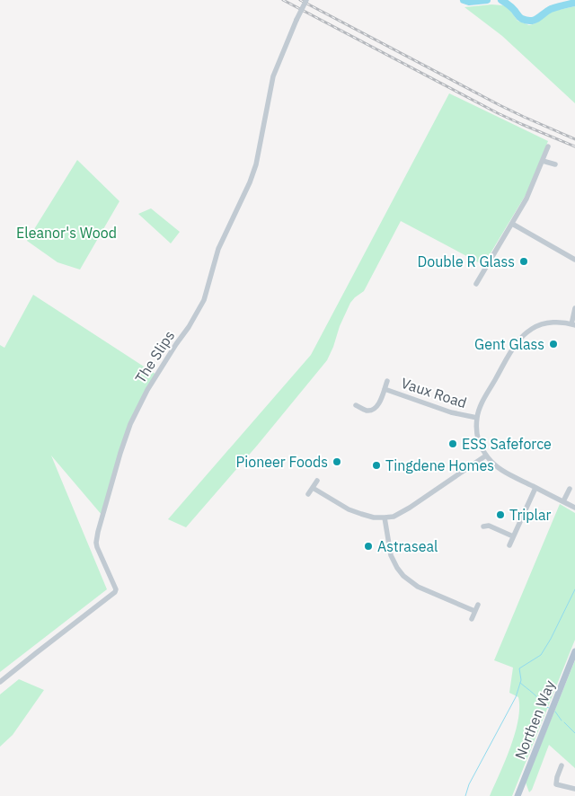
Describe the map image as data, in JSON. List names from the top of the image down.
{
  "streets": {
    "main road": ["Northen Way"],
    "street": ["The Slips", "Vaux Road"]
  },
  "parks": ["Eleanor's Wood"],
  "places": [
    "Double R Glass",
    "Gent Glass",
    "ESS Safeforce",
    "Pioneer Foods",
    "Tingdene Homes",
    "Triplar",
    "Astraseal"
  ]
}
